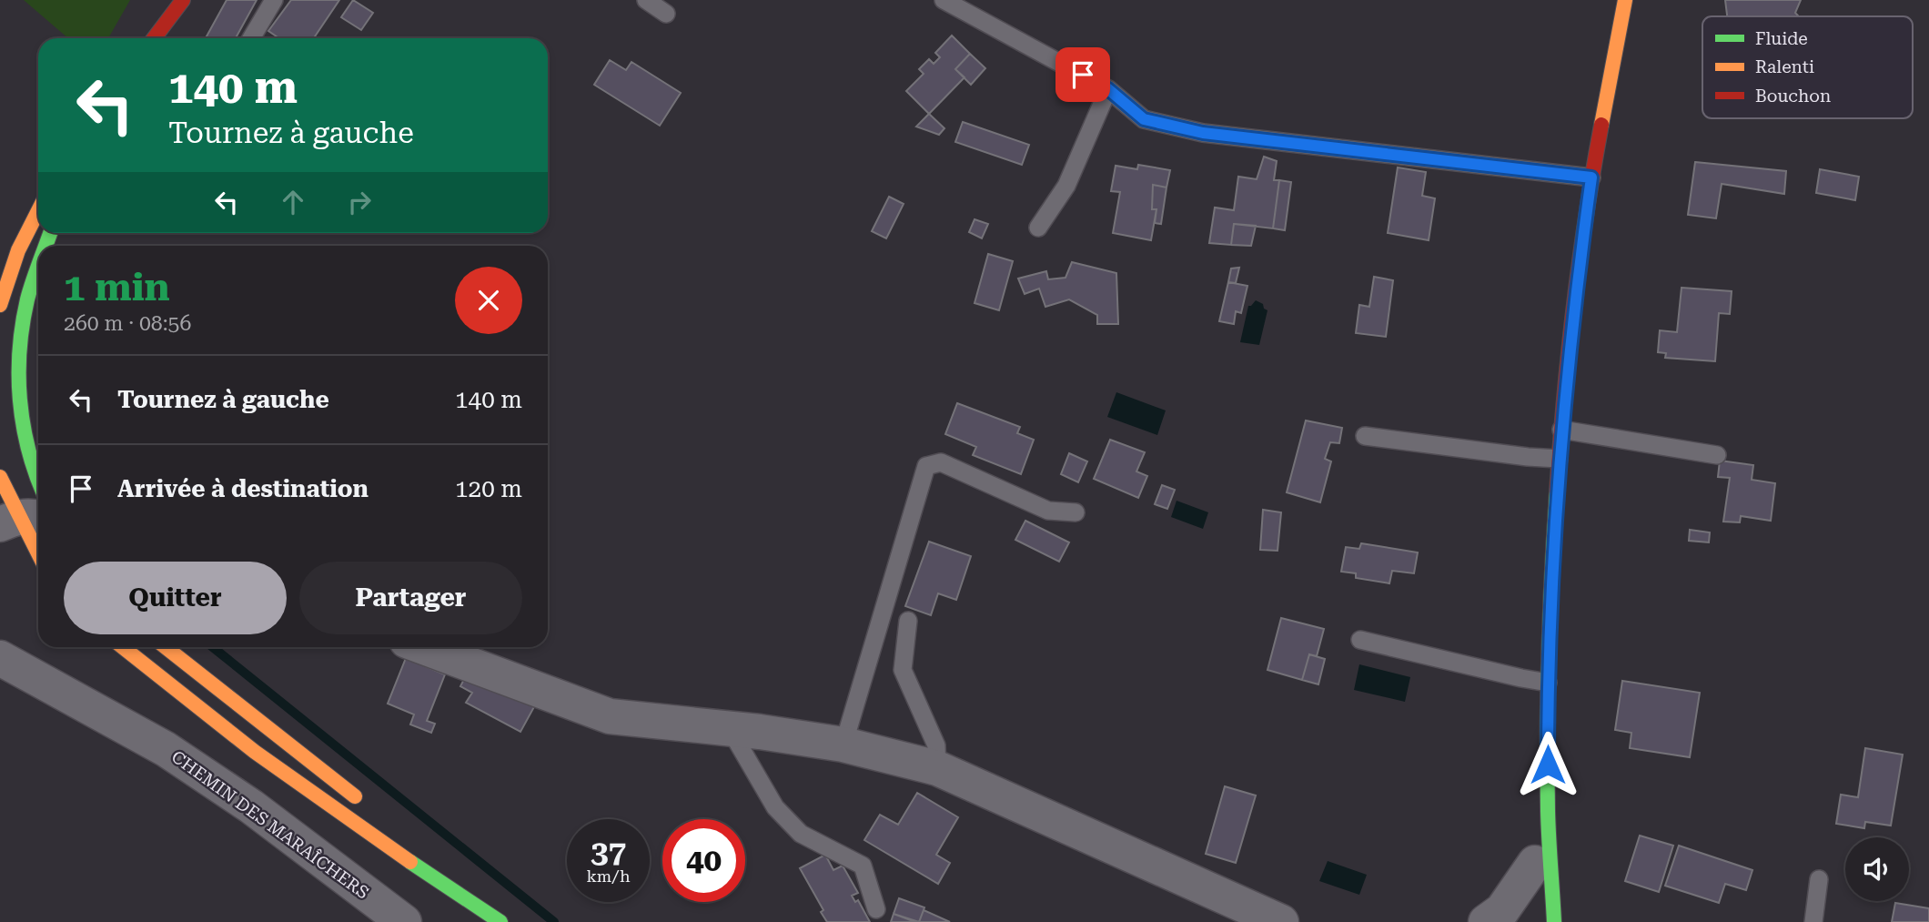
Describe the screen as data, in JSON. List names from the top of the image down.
{
  "streets": {
    "street": ["CHEMIN DES MARAÎCHERS"]
  },
  "legend": ["Fluide", "Ralenti", "Bouchon"],
  "page": {
    "turn": ["140 m", "Tournez à gauche"],
    "heading": ["1 min", "260 m · 08:56"],
    "list": [
      {
        "name": "Tournez à gauche",
        "value": "140 m"
      },
      {
        "name": "Arrivée à destination",
        "value": "120 m"
      }
    ],
    "buttons": ["Quitter", "Partager"],
    "speed": "37 km/h",
    "limit": "40"
  }
}
